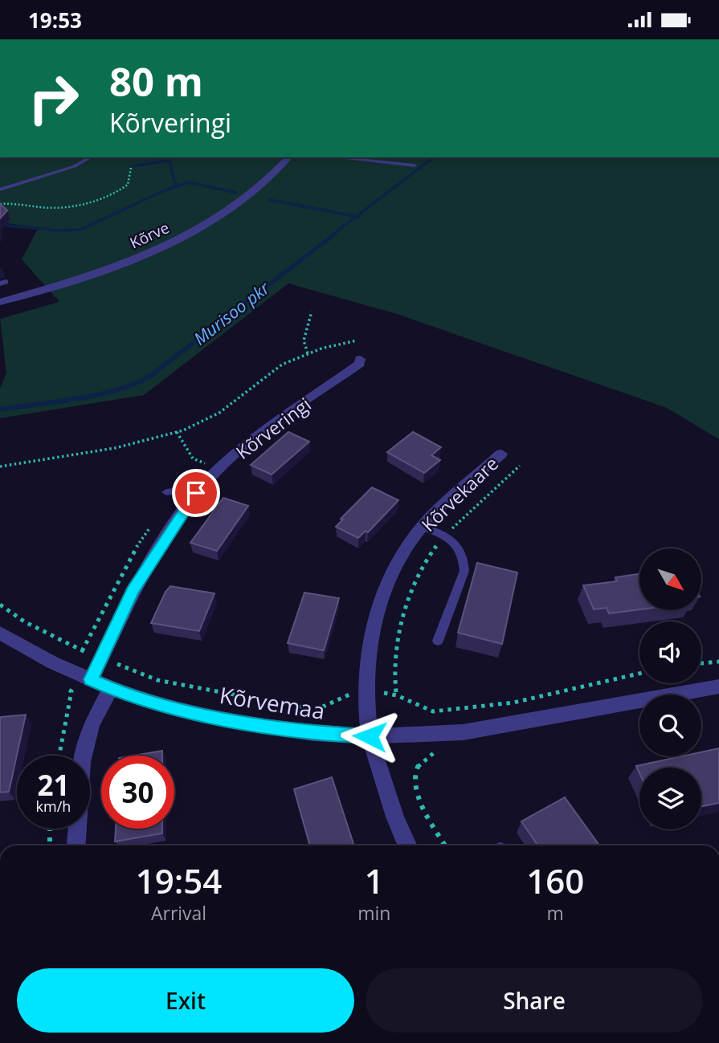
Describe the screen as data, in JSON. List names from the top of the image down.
{
  "streets": {
    "street": [
      "Kõrve",
      "Kõrveringi",
      "Kõrvekaare",
      "Kõrvemaa"
    ]
  },
  "crossings": [
    ["Kõrveringi", "Kõrvemaa"],
    ["Kõrvekaare", "Kõrvemaa"]
  ],
  "water": ["Murisoo pkr"],
  "north": "bottom right",
  "page": {
    "status": "19:53",
    "turn": ["80 m", "Kõrveringi"],
    "speed": "21 km/h",
    "limit": "30",
    "eta": [
      "19:54",
      "Arrival",
      "1",
      "min",
      "160",
      "m"
    ],
    "buttons": ["Exit", "Share"]
  }
}
